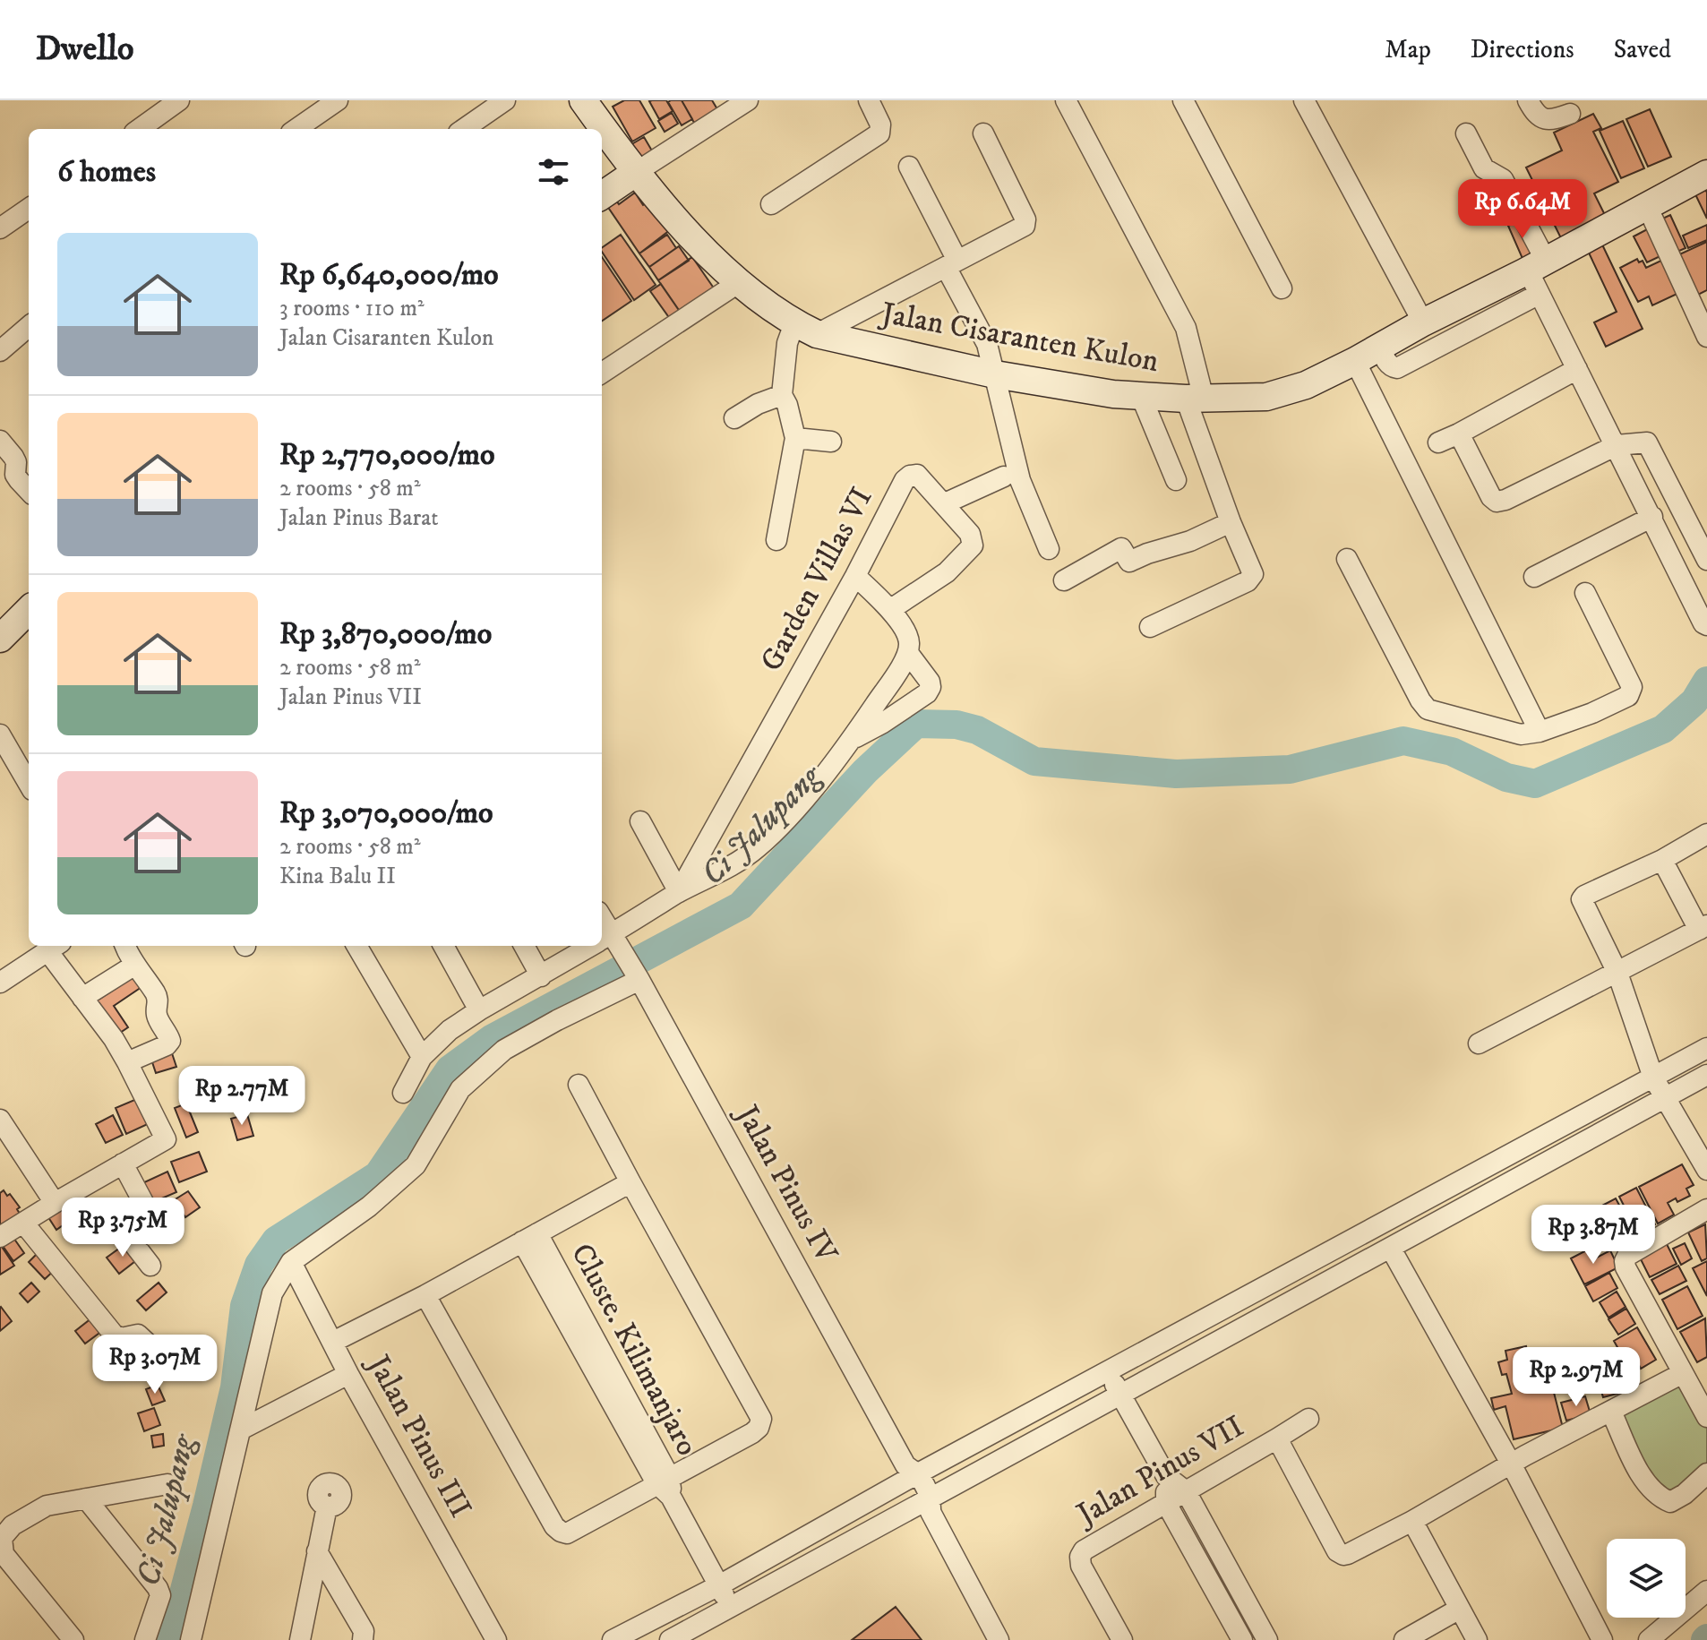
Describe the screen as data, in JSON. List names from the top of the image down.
{
  "streets": {
    "main road": ["Jalan Cisaranten Kulon"],
    "street": [
      "Garden Villas VI",
      "Jalan Pinus IV",
      "Cluste. Kilimanjaro",
      "Jalan Pinus III",
      "Jalan Pinus VII"
    ]
  },
  "water": ["Ci Jalupang"],
  "page": {
    "header": "Dwello",
    "nav": ["Map", "Directions", "Saved"],
    "heading": "6 homes",
    "price": [
      "Rp 6.64M",
      "Rp 2.77M",
      "Rp 3.75M",
      "Rp 3.87M",
      "Rp 3.07M",
      "Rp 2.97M"
    ],
    "list": [
      {
        "name": "Rp 6,640,000/mo",
        "note": "3 rooms · 110 m² · Jalan Cisaranten Kulon"
      },
      {
        "name": "Rp 2,770,000/mo",
        "note": "2 rooms · 58 m² · Jalan Pinus Barat"
      },
      {
        "name": "Rp 3,870,000/mo",
        "note": "2 rooms · 58 m² · Jalan Pinus VII"
      },
      {
        "name": "Rp 3,070,000/mo",
        "note": "2 rooms · 58 m² · Kina Balu II"
      }
    ]
  }
}
